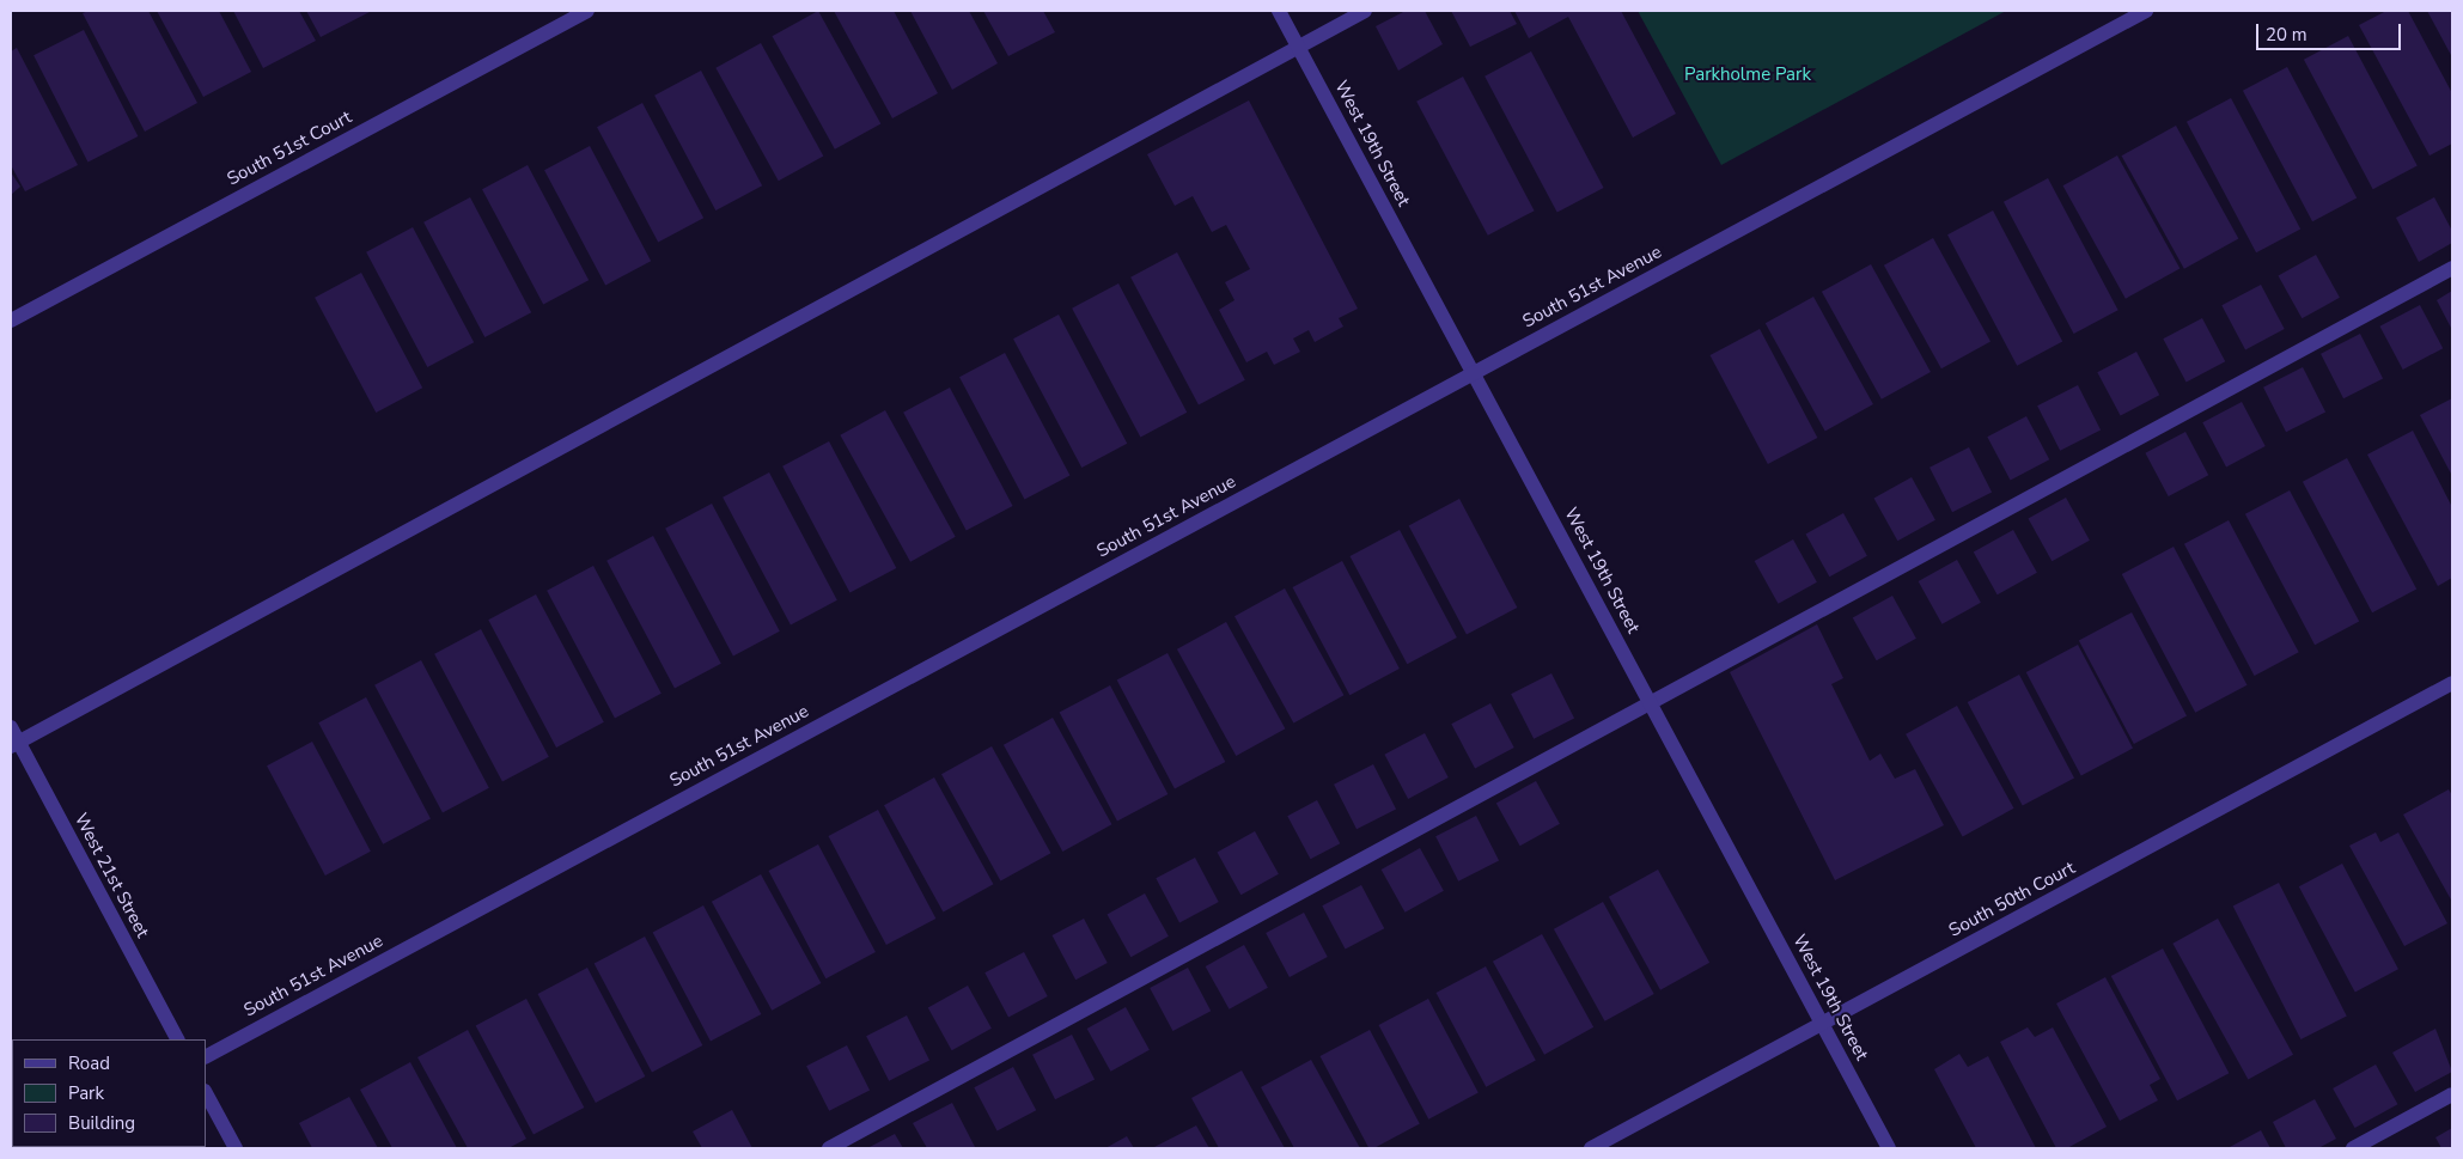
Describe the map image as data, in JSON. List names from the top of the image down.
{
  "streets": {
    "street": [
      "West 19th Street",
      "South 51st Court",
      "South 51st Avenue",
      "West 21st Street",
      "South 50th Court"
    ]
  },
  "crossings": [
    ["West 19th Street", "South 51st Avenue"],
    ["West 19th Street", "South 50th Court"]
  ],
  "parks": ["Parkholme Park"],
  "legend": ["Road", "Park", "Building"],
  "scale_bar": "20 m"
}
